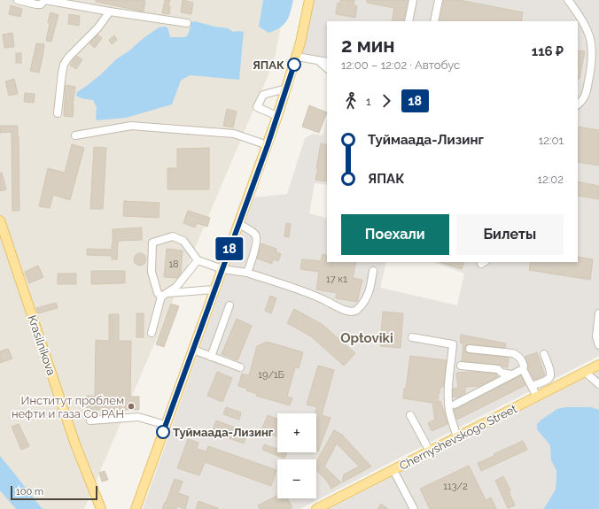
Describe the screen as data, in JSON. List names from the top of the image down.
{
  "streets": {
    "main road": ["Krasilnikova", "Chernyshevskogo Street"]
  },
  "districts": ["Optoviki"],
  "places": ["ЯПАК", "Институт проблем нефти и газа Со РАН", "Туймаада-Лизинг"],
  "lines": ["bus line 18"],
  "house_numbers": [
    "18",
    "17 к1",
    "19/1Б",
    "113/2"
  ],
  "scale_bar": "100 m",
  "page": {
    "on_map": "18",
    "heading": ["2 мин", "12:00 – 12:02 · Автобус", "116 ₽"],
    "legs": ["1", "18"],
    "list": [
      {
        "name": "Туймаада-Лизинг",
        "value": "12:01"
      },
      {
        "name": "ЯПАК",
        "value": "12:02"
      }
    ],
    "buttons": ["Поехали", "Билеты"],
    "map_buttons": ["+", "−"],
    "scale": "100 m"
  }
}
